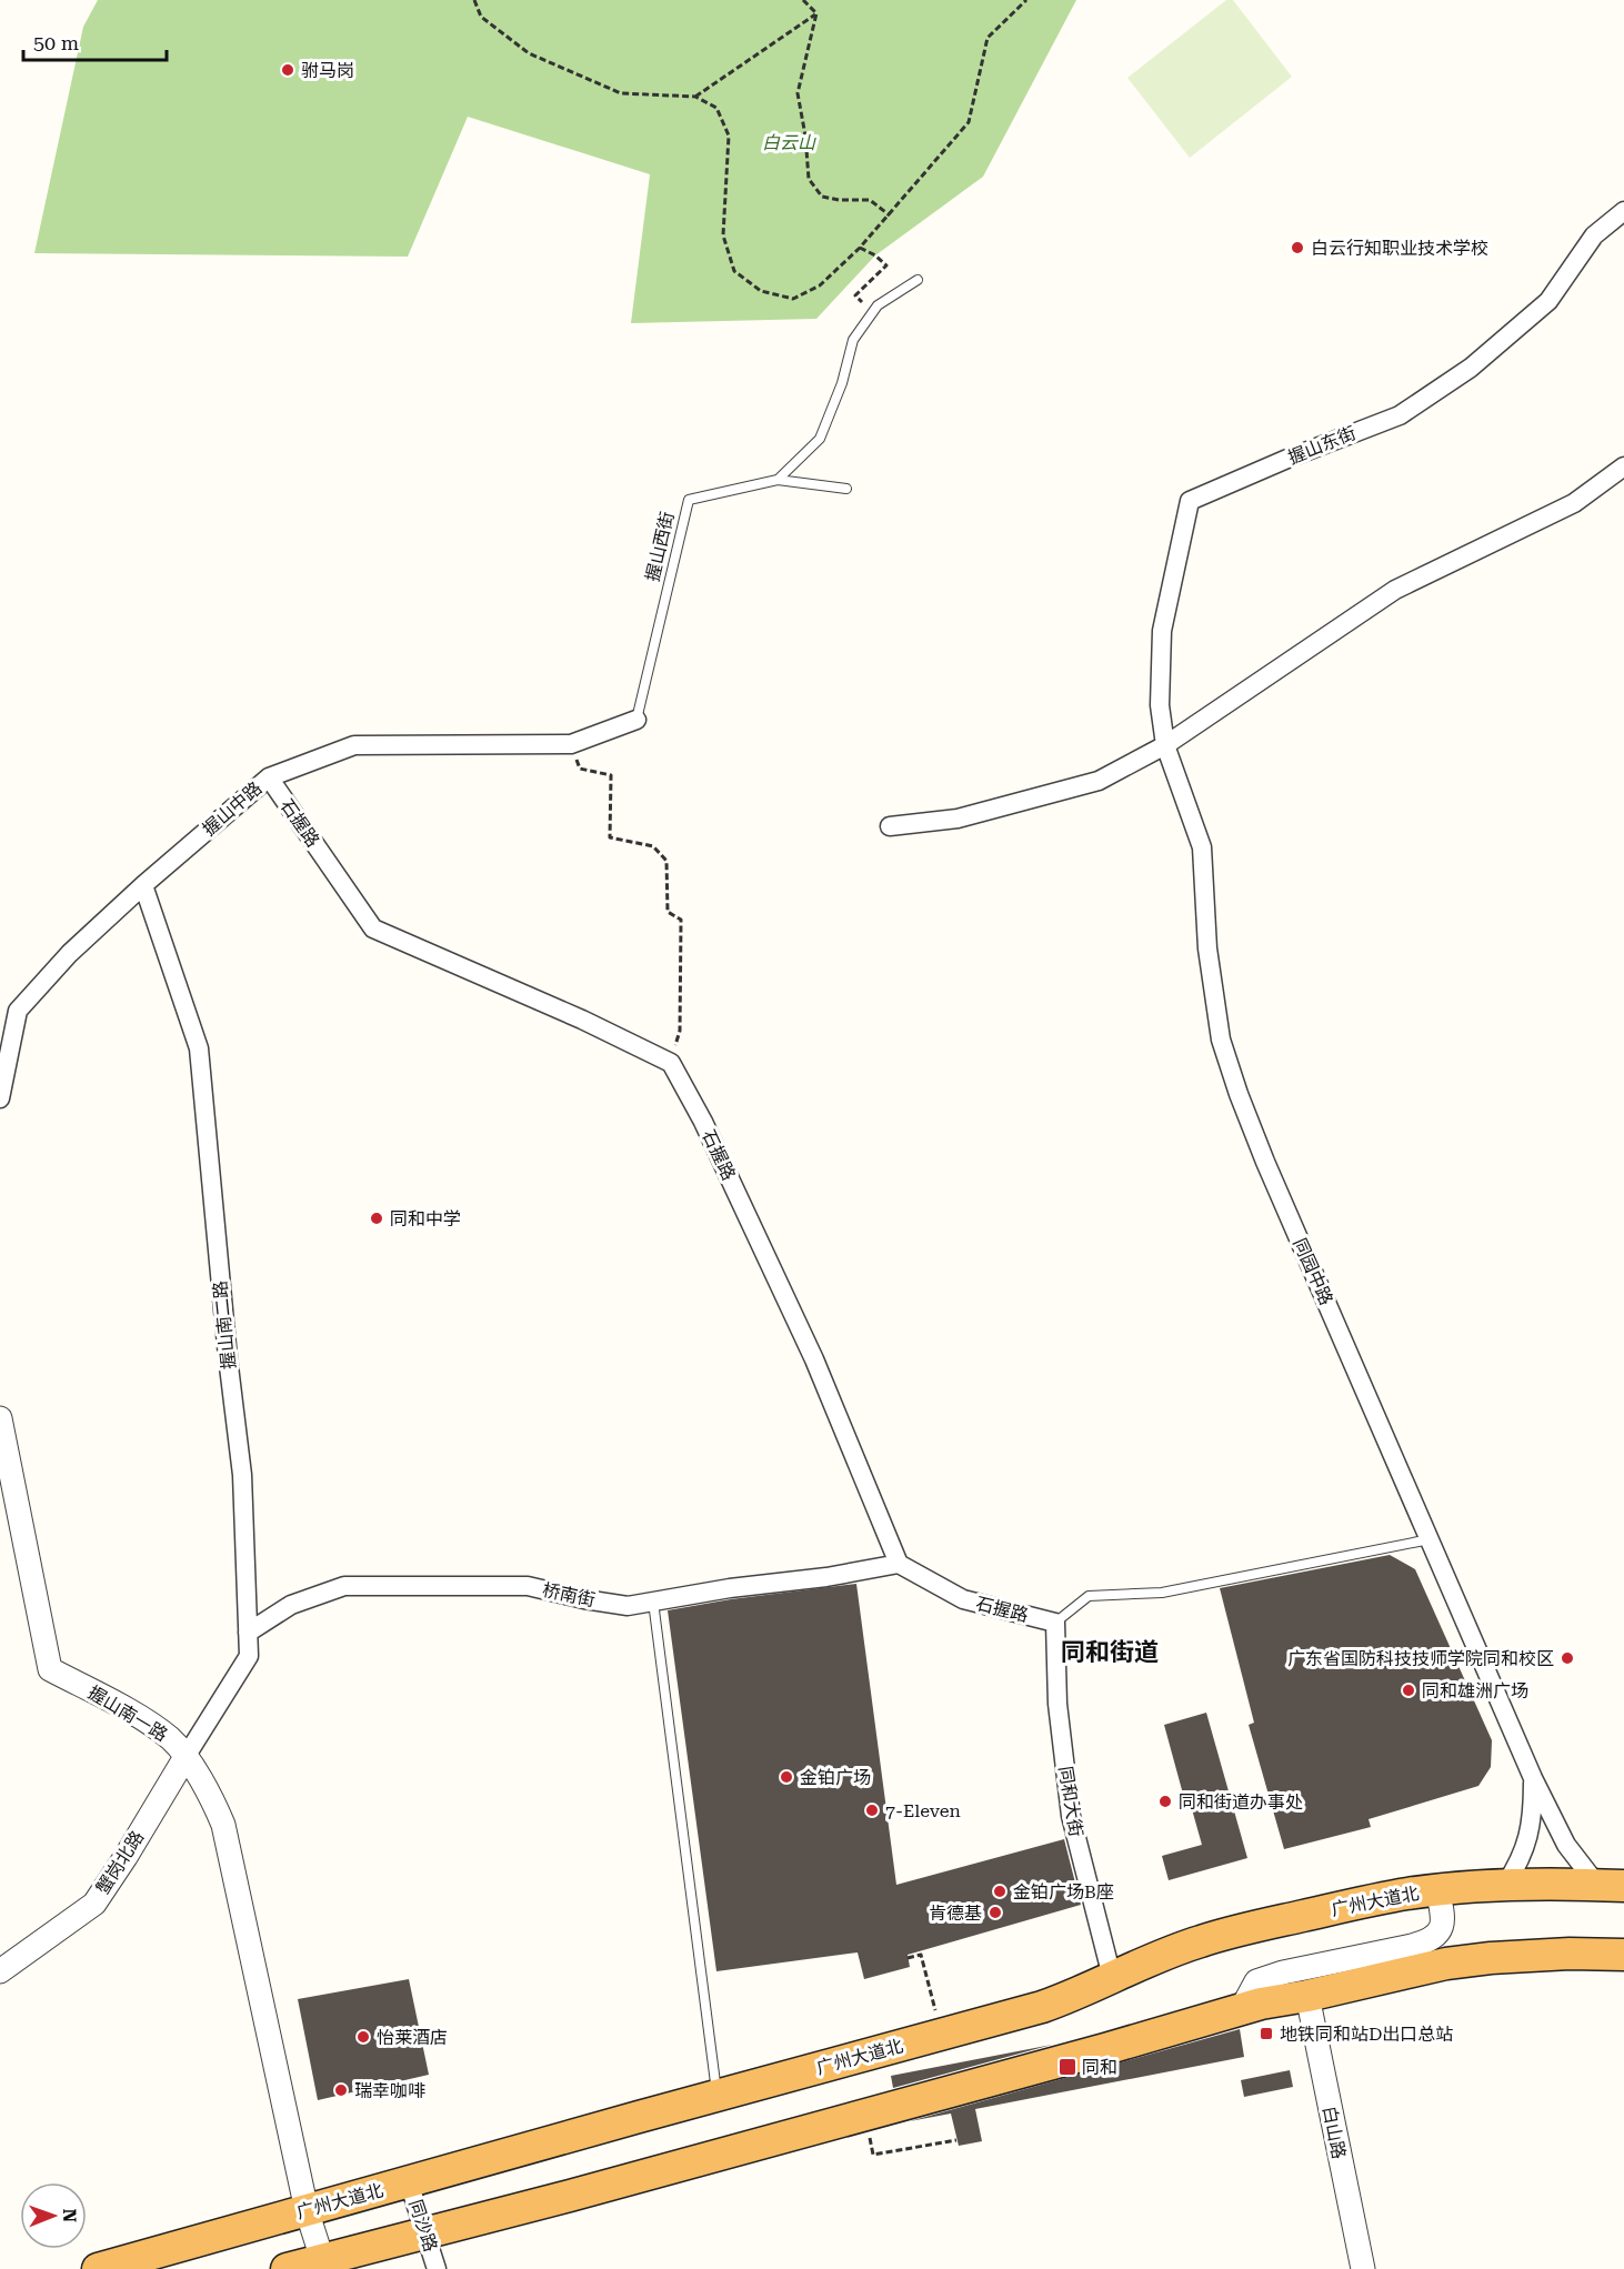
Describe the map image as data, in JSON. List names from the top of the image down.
{
  "streets": {
    "highway": ["广州大道北"],
    "street": [
      "握山东街",
      "握山中路",
      "石握路",
      "同园中路",
      "握山南二路",
      "桥南街",
      "握山南一路",
      "同和大街",
      "蟹岗北路",
      "白山路",
      "同沙路"
    ],
    "lane": ["握山西街"]
  },
  "crossings": [
    ["握山东街", "同园中路"],
    ["握山西街", "握山中路"],
    ["握山中路", "石握路"],
    ["握山中路", "握山南二路"],
    ["石握路", "桥南街"],
    ["石握路", "同和大街"],
    ["同园中路", "广州大道北"],
    ["握山南二路", "桥南街"],
    ["握山南二路", "握山南一路"],
    ["握山南二路", "蟹岗北路"],
    ["握山南一路", "蟹岗北路"],
    ["握山南一路", "广州大道北"],
    ["同和大街", "广州大道北"],
    ["广州大道北", "同沙路"]
  ],
  "districts": ["同和街道"],
  "parks": ["白云山"],
  "places": {
    "other": [
      "驸马岗",
      "白云行知职业技术学校",
      "同和中学",
      "广东省国防科技技师学院同和校区",
      "同和雄洲广场",
      "金铂广场",
      "同和街道办事处",
      "7-Eleven",
      "金铂广场B座",
      "肯德基",
      "怡莱酒店",
      "瑞幸咖啡"
    ],
    "transit": ["地铁同和站D出口总站", "同和"]
  },
  "scale_bar": "50 m",
  "north": "right"
}
